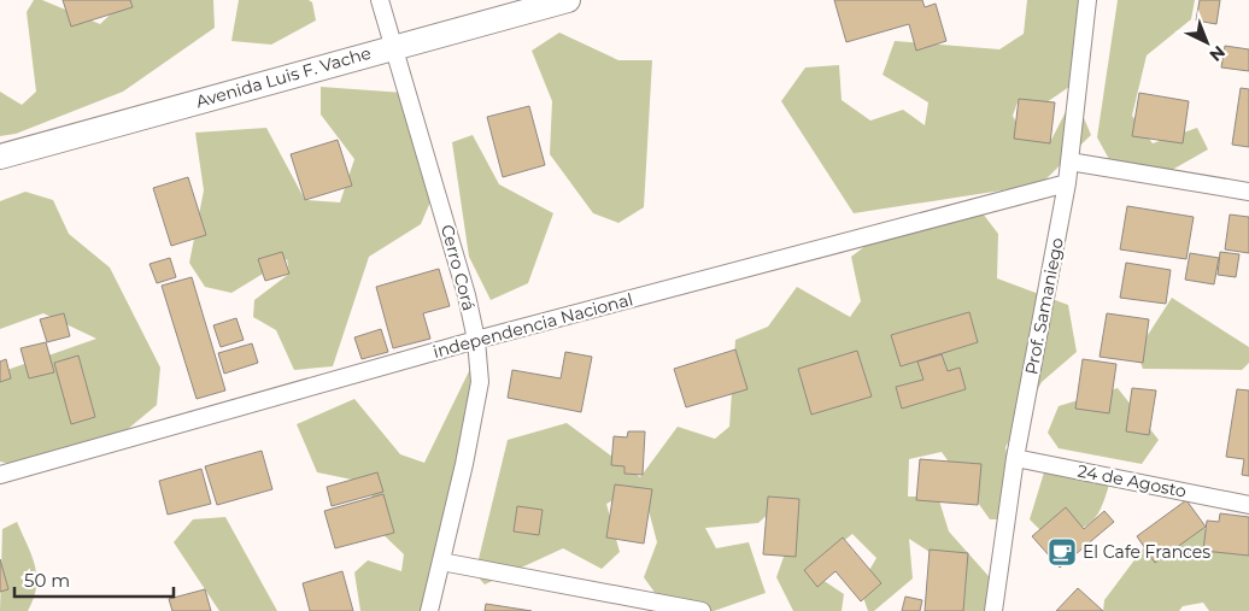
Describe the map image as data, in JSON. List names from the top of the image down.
{
  "streets": {
    "street": [
      "Avenida Luis F. Vache",
      "Cerro Corá",
      "Prof. Samaniego",
      "independencia Nacional",
      "24 de Agosto"
    ]
  },
  "crossings": [
    ["Avenida Luis F. Vache", "Cerro Corá"],
    ["Cerro Corá", "independencia Nacional"],
    ["Prof. Samaniego", "independencia Nacional"],
    ["Prof. Samaniego", "24 de Agosto"]
  ],
  "places": {
    "cafe": ["El Cafe Frances"]
  },
  "scale_bar": "50 m",
  "north": "bottom right"
}
